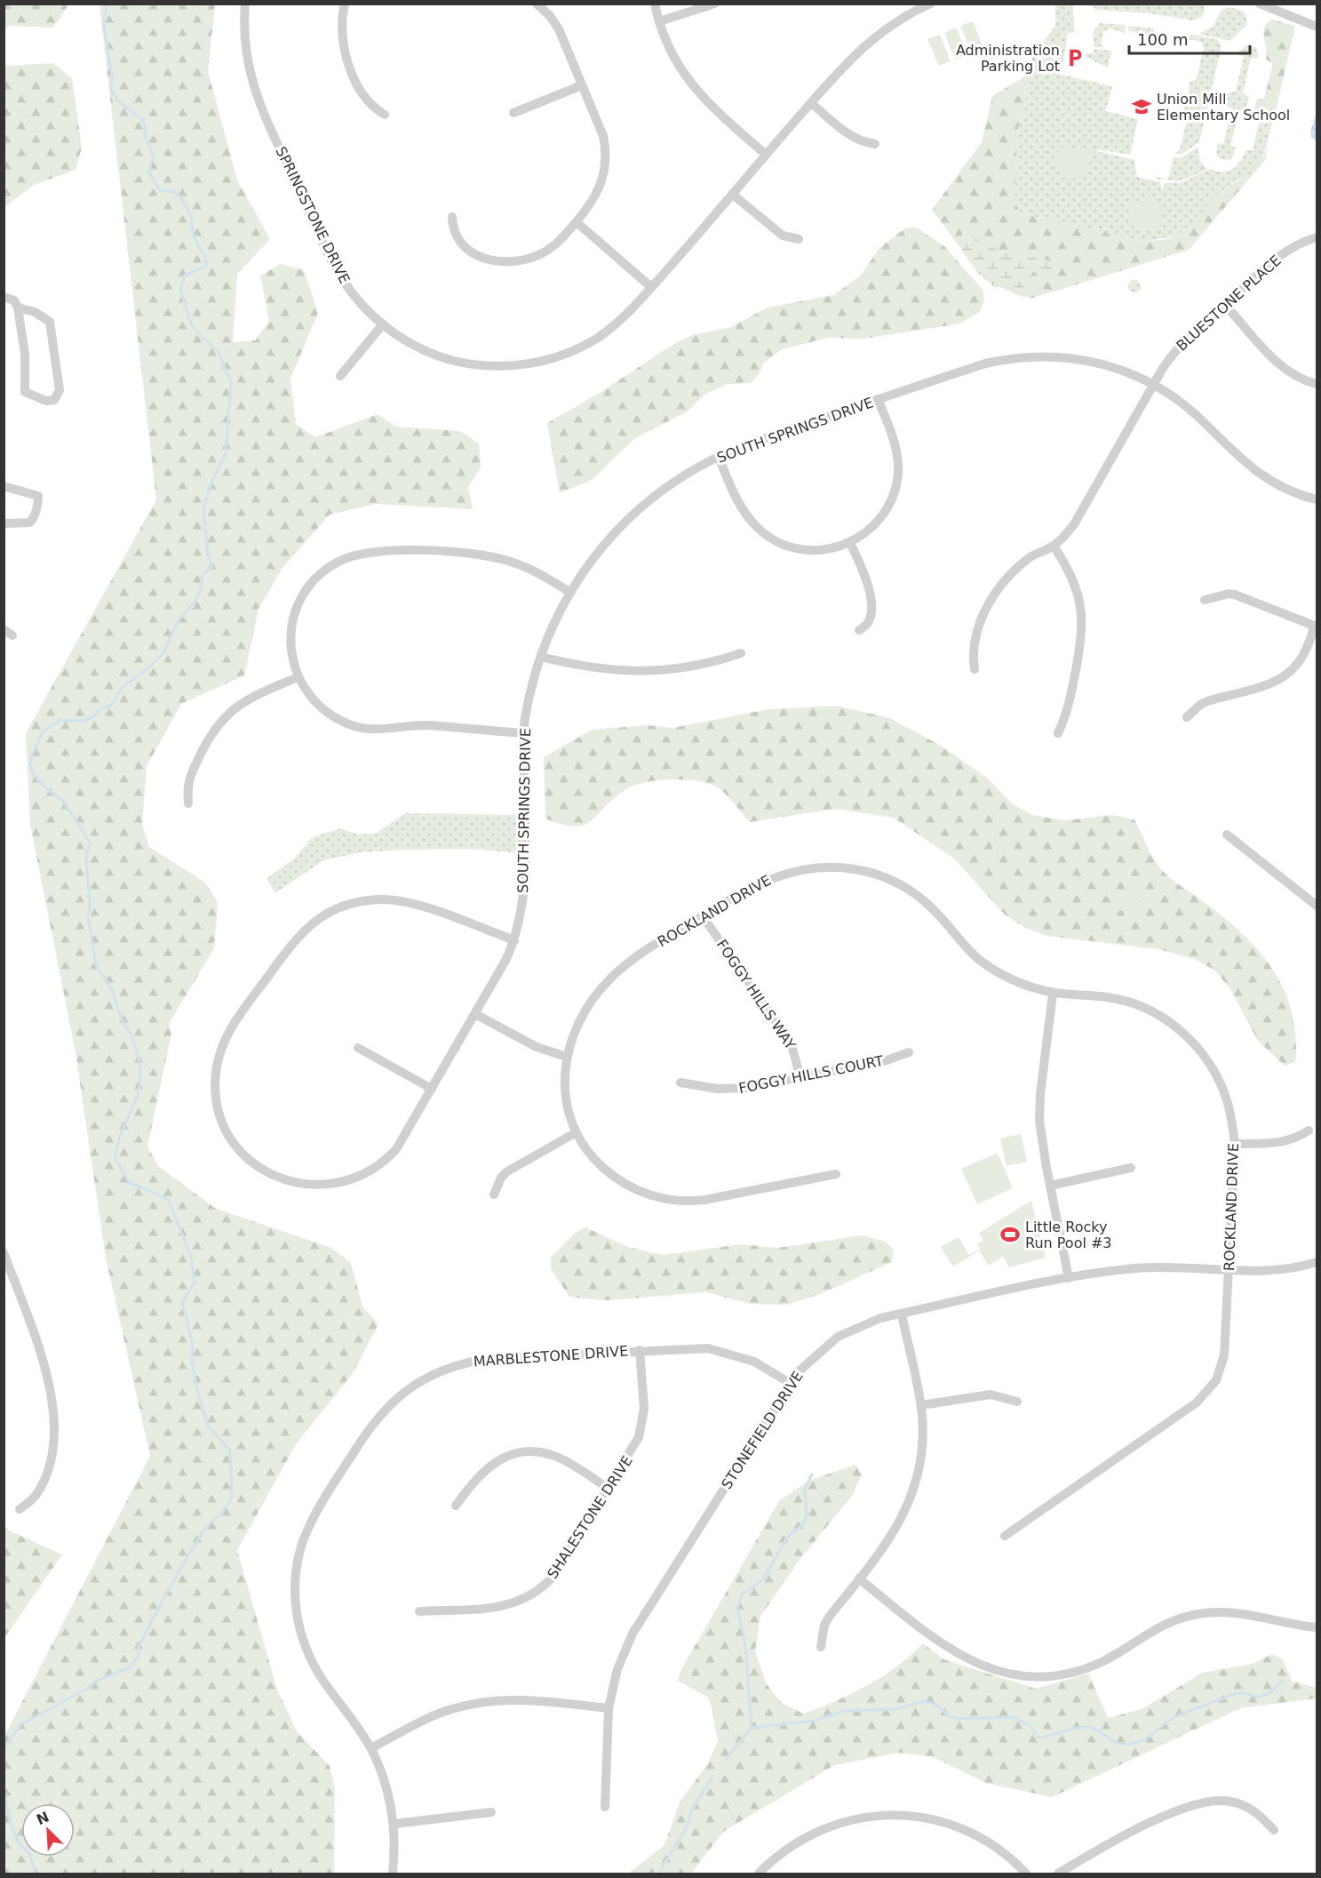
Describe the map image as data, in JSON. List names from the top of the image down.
{
  "streets": {
    "street": [
      "SPRINGSTONE DRIVE",
      "BLUESTONE PLACE",
      "SOUTH SPRINGS DRIVE",
      "ROCKLAND DRIVE",
      "FOGGY HILLS WAY",
      "FOGGY HILLS COURT",
      "MARBLESTONE DRIVE",
      "STONEFIELD DRIVE",
      "SHALESTONE DRIVE"
    ]
  },
  "crossings": [
    ["BLUESTONE PLACE", "SOUTH SPRINGS DRIVE"],
    ["ROCKLAND DRIVE", "FOGGY HILLS WAY"],
    ["ROCKLAND DRIVE", "STONEFIELD DRIVE"],
    ["FOGGY HILLS WAY", "FOGGY HILLS COURT"],
    ["MARBLESTONE DRIVE", "STONEFIELD DRIVE"],
    ["MARBLESTONE DRIVE", "SHALESTONE DRIVE"]
  ],
  "places": {
    "parking": ["Administration Parking Lot"],
    "school or university": ["Union Mill Elementary School"],
    "sports": ["Little Rocky Run Pool #3"]
  },
  "scale_bar": "100 m",
  "north": "top left"
}
